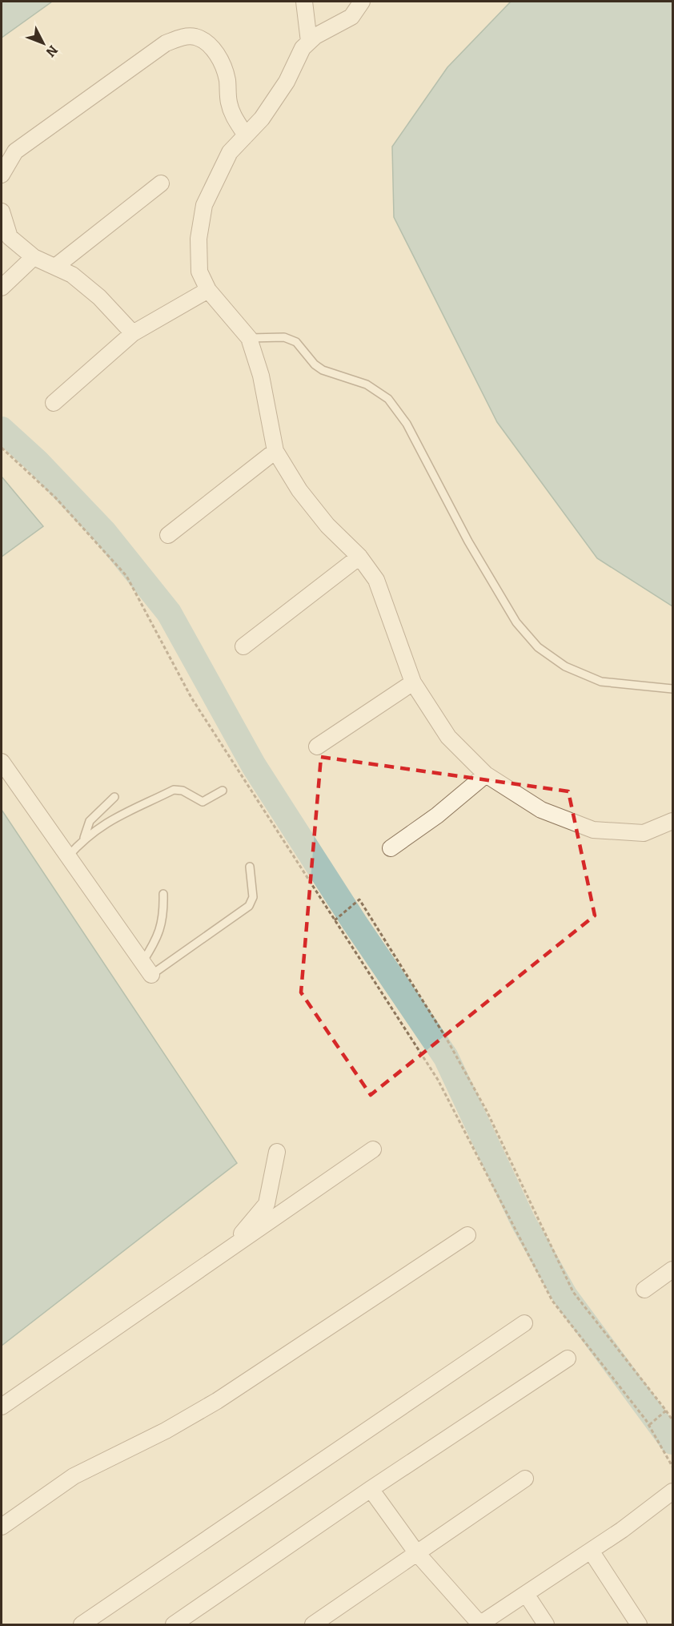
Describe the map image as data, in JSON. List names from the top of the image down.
{
  "north": "bottom right"
}
